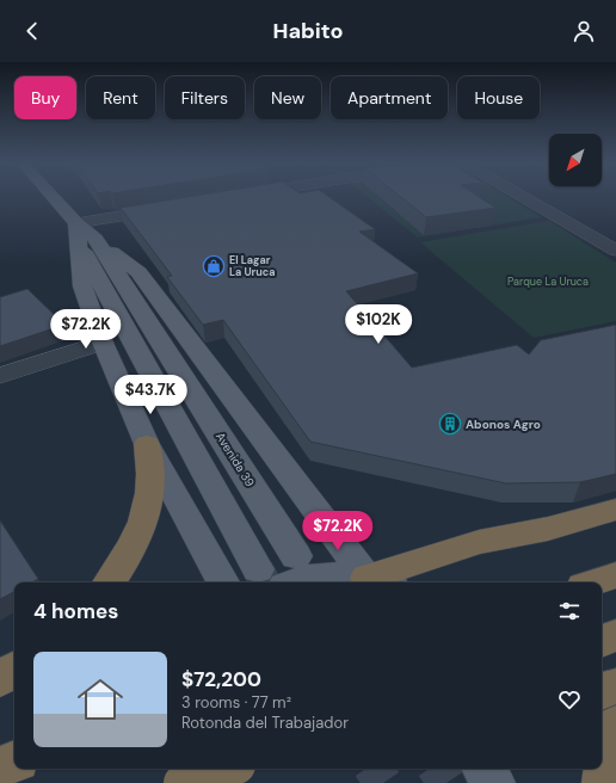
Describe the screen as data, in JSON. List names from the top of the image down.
{
  "streets": {
    "main road": ["Avenida 39"]
  },
  "parks": ["Parque La Uruca"],
  "places": {
    "shop": ["El Lagar La Uruca"],
    "building": ["Abonos Agro"]
  },
  "north": "bottom left",
  "page": {
    "header": "Habito",
    "chip": [
      "Buy",
      "Rent",
      "Filters",
      "New",
      "Apartment",
      "House"
    ],
    "price": [
      "$102K",
      "$72.2K",
      "$43.7K",
      "$72.2K"
    ],
    "heading": "4 homes",
    "list": [
      {
        "name": "$72,200",
        "note": "3 rooms · 77 m² · Rotonda del Trabajador"
      }
    ]
  }
}
